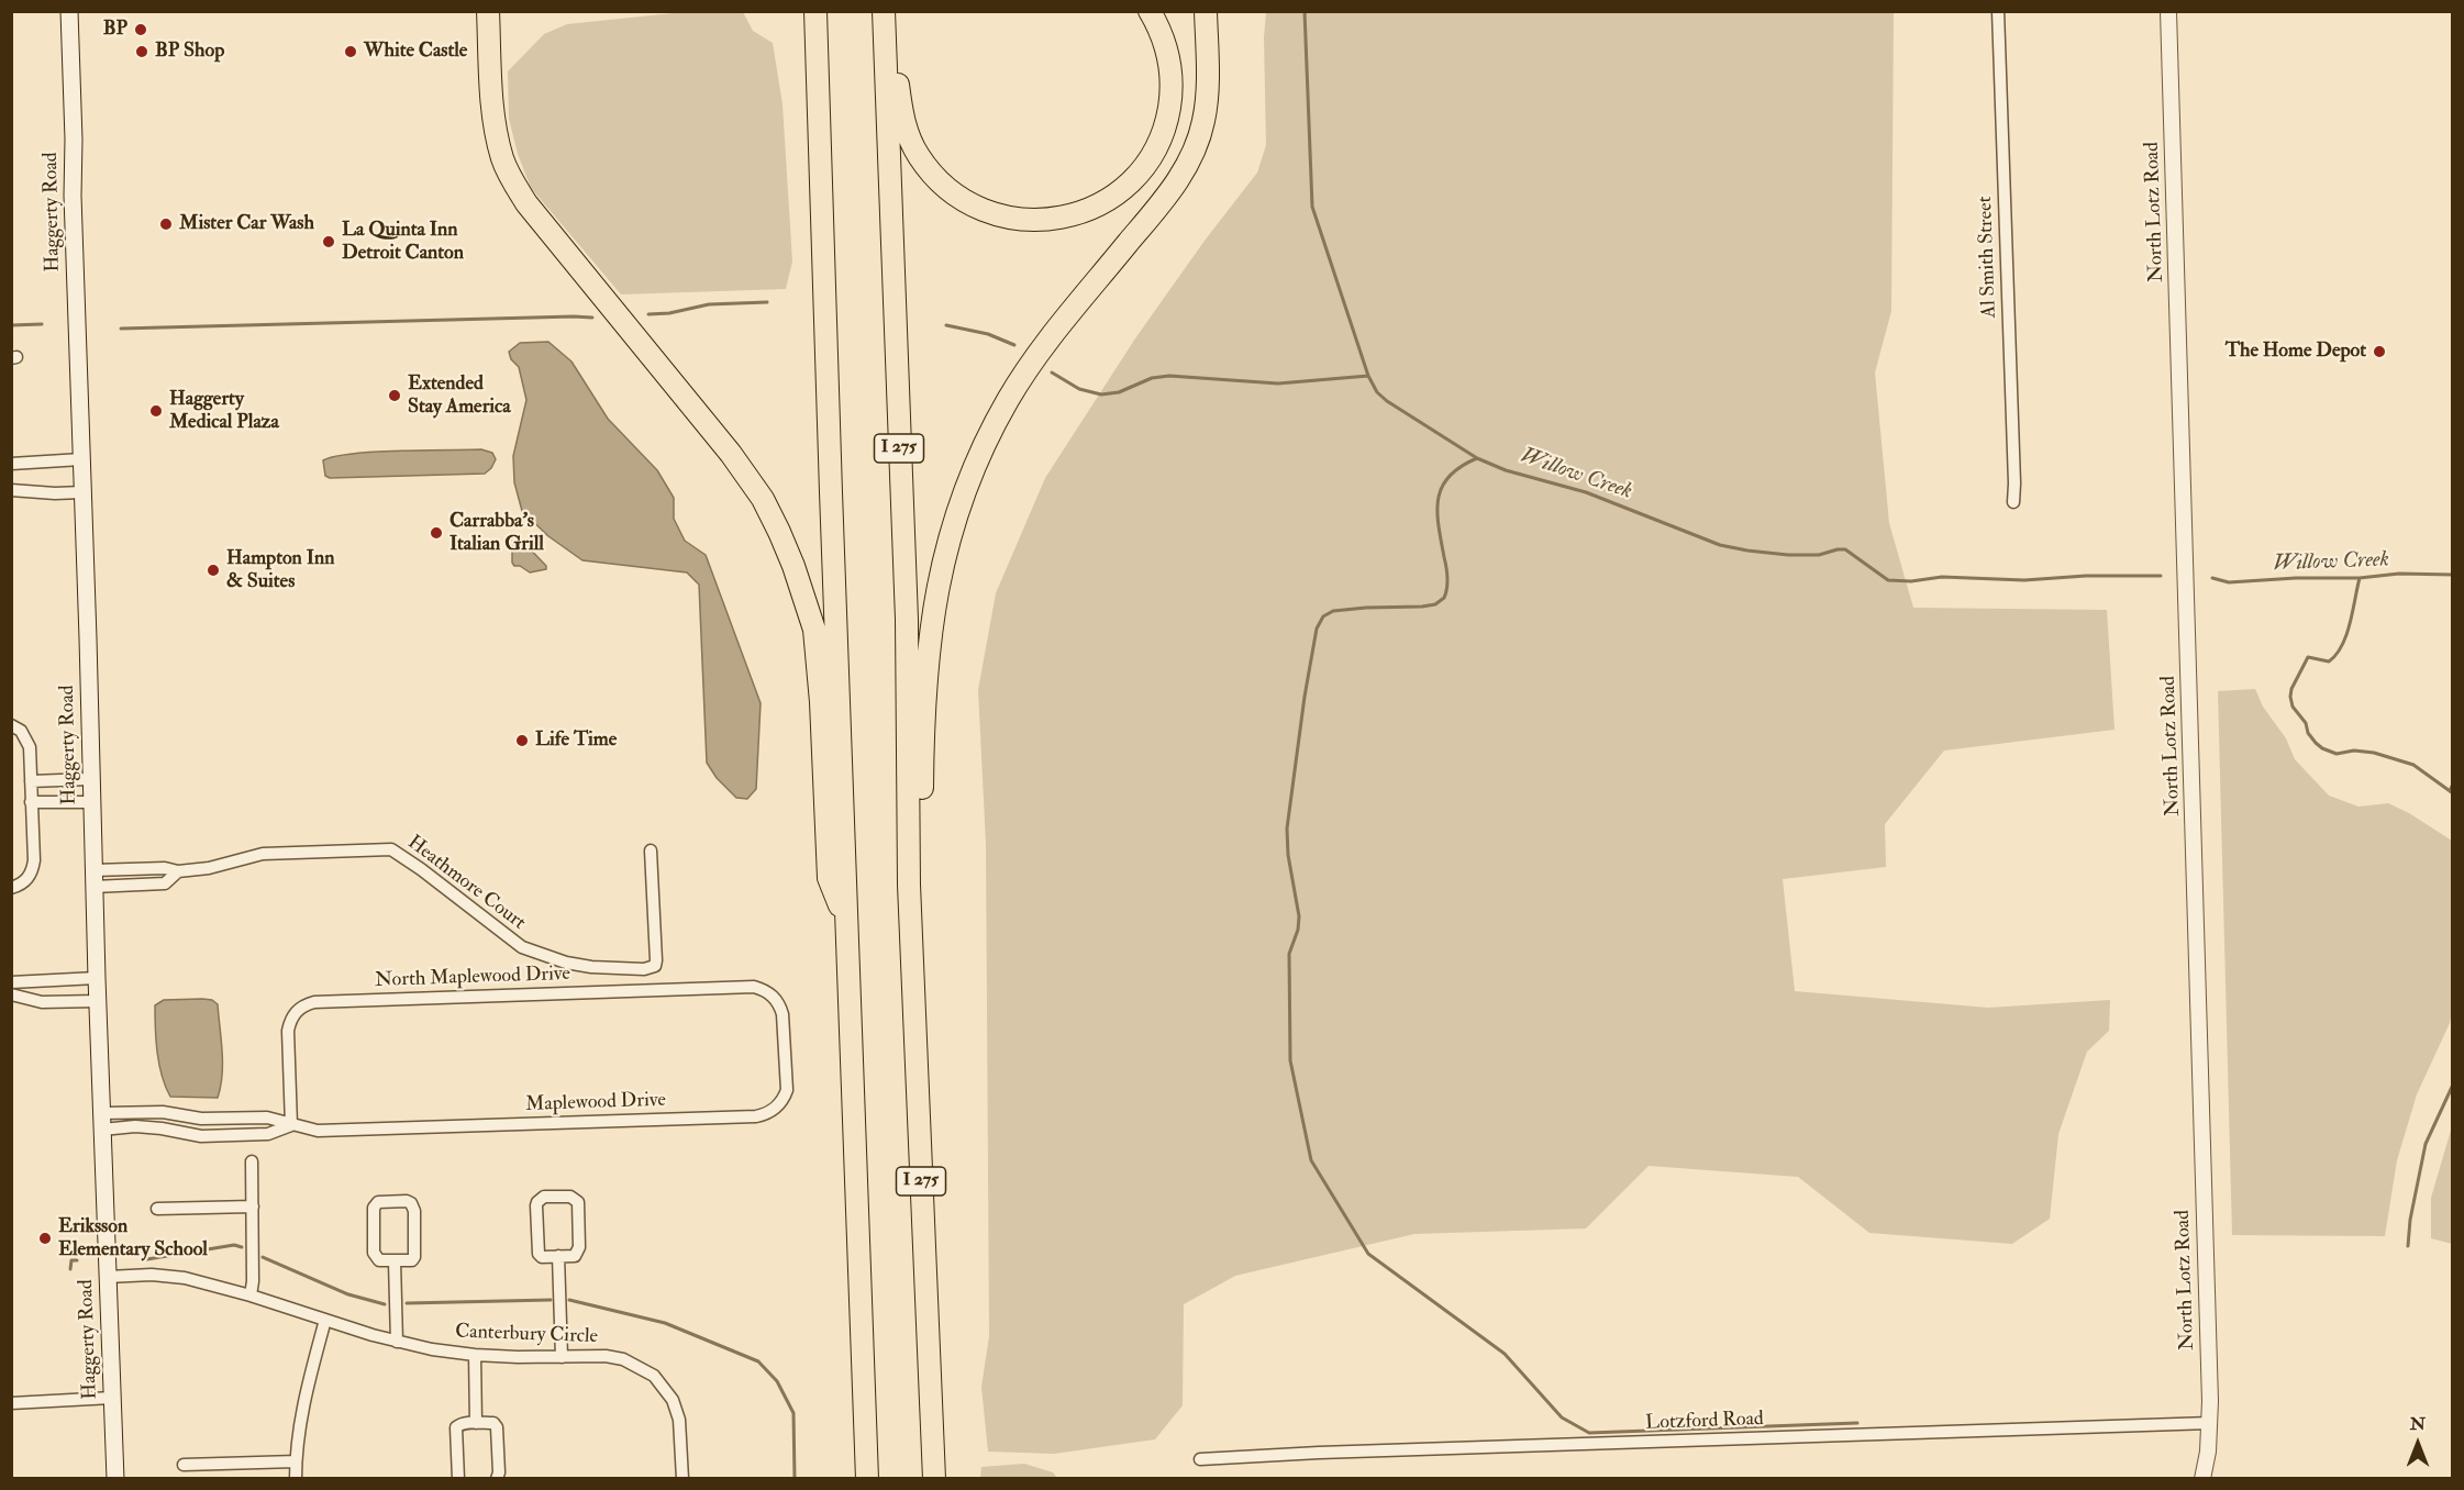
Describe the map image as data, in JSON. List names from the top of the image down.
{
  "streets": {
    "highway": ["I 275"],
    "main road": ["Haggerty Road"],
    "street": [
      "North Lotz Road",
      "Al Smith Street",
      "Heathmore Court",
      "North Maplewood Drive",
      "Maplewood Drive",
      "Canterbury Circle",
      "Lotzford Road"
    ]
  },
  "crossings": [
    ["Haggerty Road", "Heathmore Court"],
    ["Haggerty Road", "Maplewood Drive"],
    ["Haggerty Road", "Canterbury Circle"],
    ["North Lotz Road", "Lotzford Road"],
    ["North Maplewood Drive", "Maplewood Drive"]
  ],
  "water": ["Willow Creek"],
  "places": [
    "BP",
    "BP Shop",
    "White Castle",
    "Mister Car Wash",
    "La Quinta Inn Detroit Canton",
    "The Home Depot",
    "Extended Stay America",
    "Haggerty Medical Plaza",
    "Carrabba's Italian Grill",
    "Hampton Inn & Suites",
    "Life Time",
    "Eriksson Elementary School"
  ],
  "north": "top"
}
